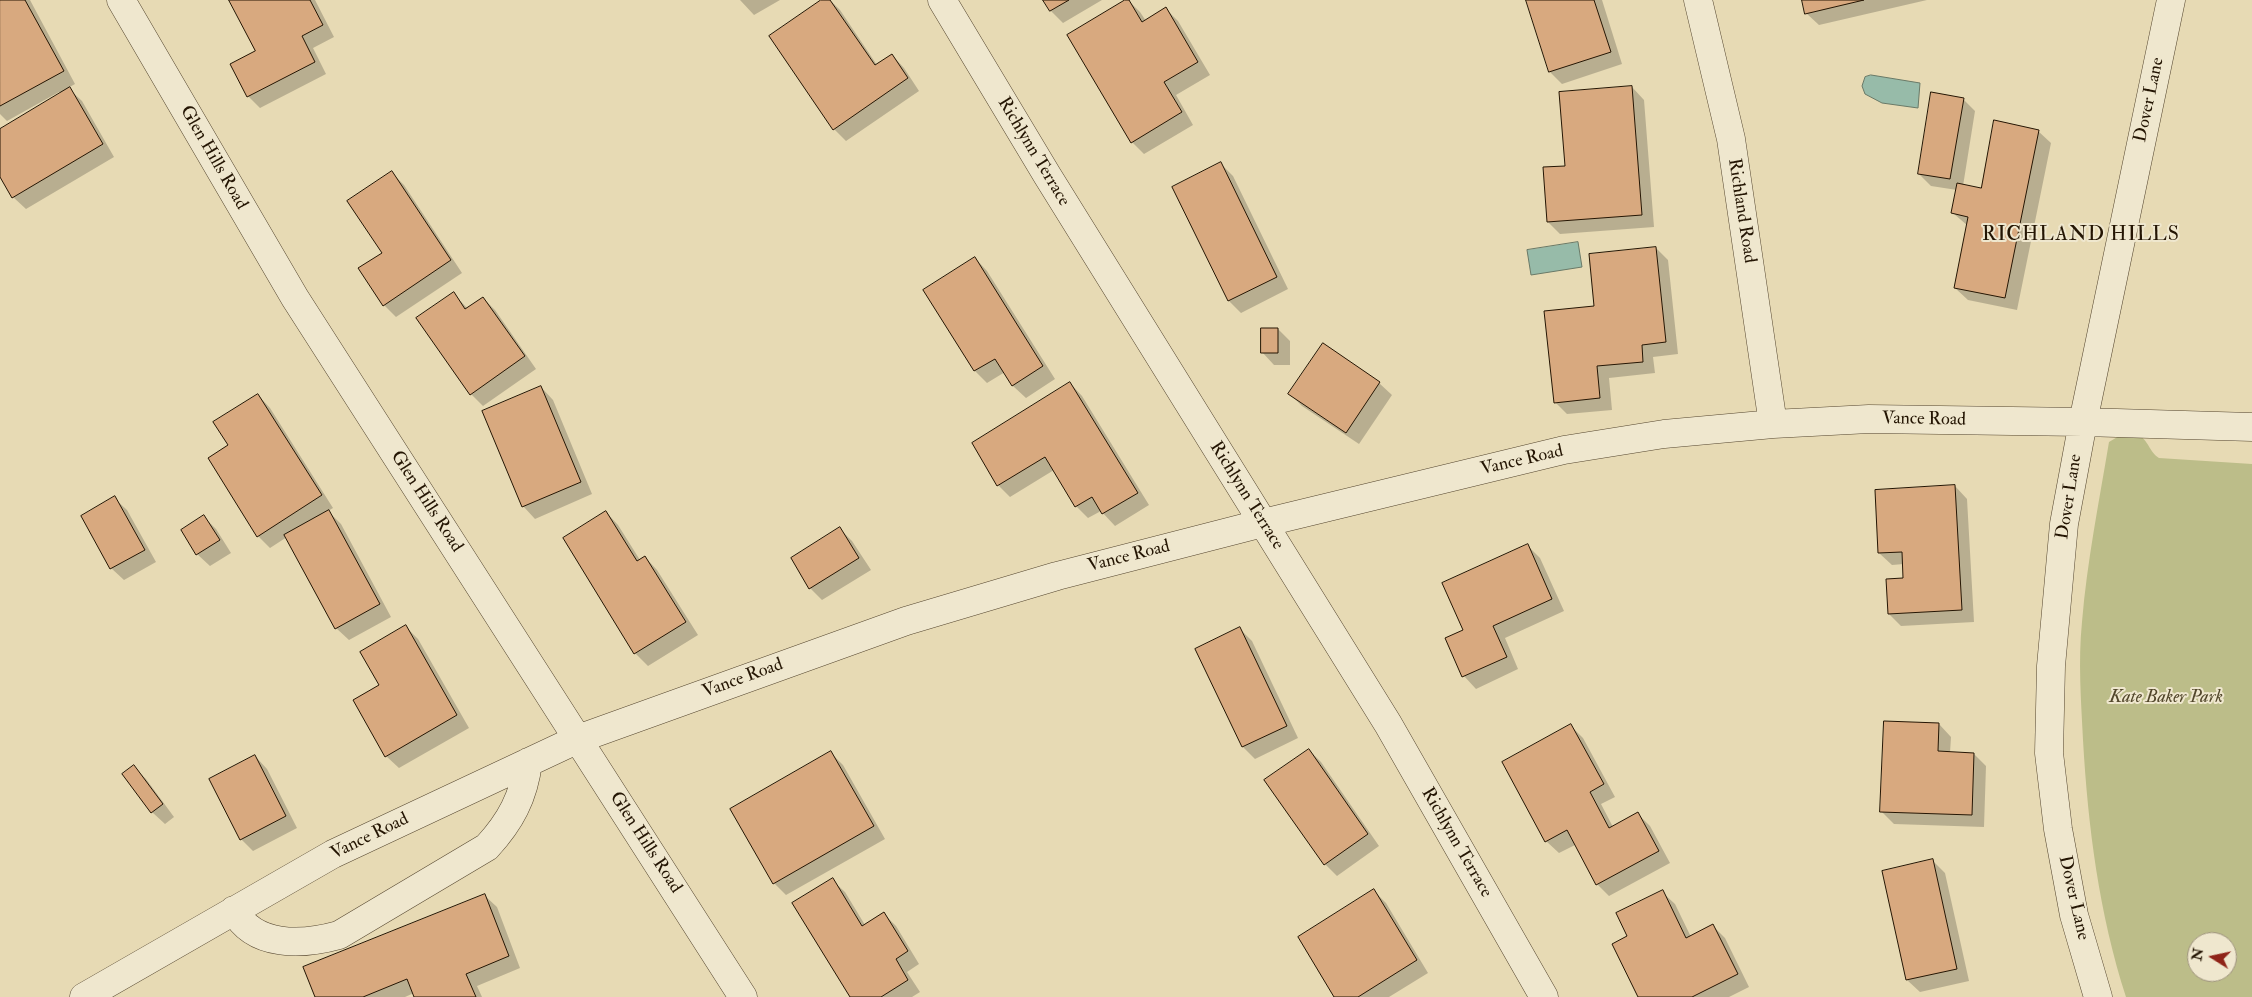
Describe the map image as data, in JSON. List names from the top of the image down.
{
  "streets": {
    "street": [
      "Dover Lane",
      "Richlynn Terrace",
      "Glen Hills Road",
      "Richland Road",
      "Vance Road"
    ]
  },
  "crossings": [
    ["Dover Lane", "Vance Road"],
    ["Richlynn Terrace", "Vance Road"],
    ["Glen Hills Road", "Vance Road"],
    ["Richland Road", "Vance Road"]
  ],
  "districts": ["RICHLAND HILLS"],
  "parks": ["Kate Baker Park"],
  "north": "left"
}
